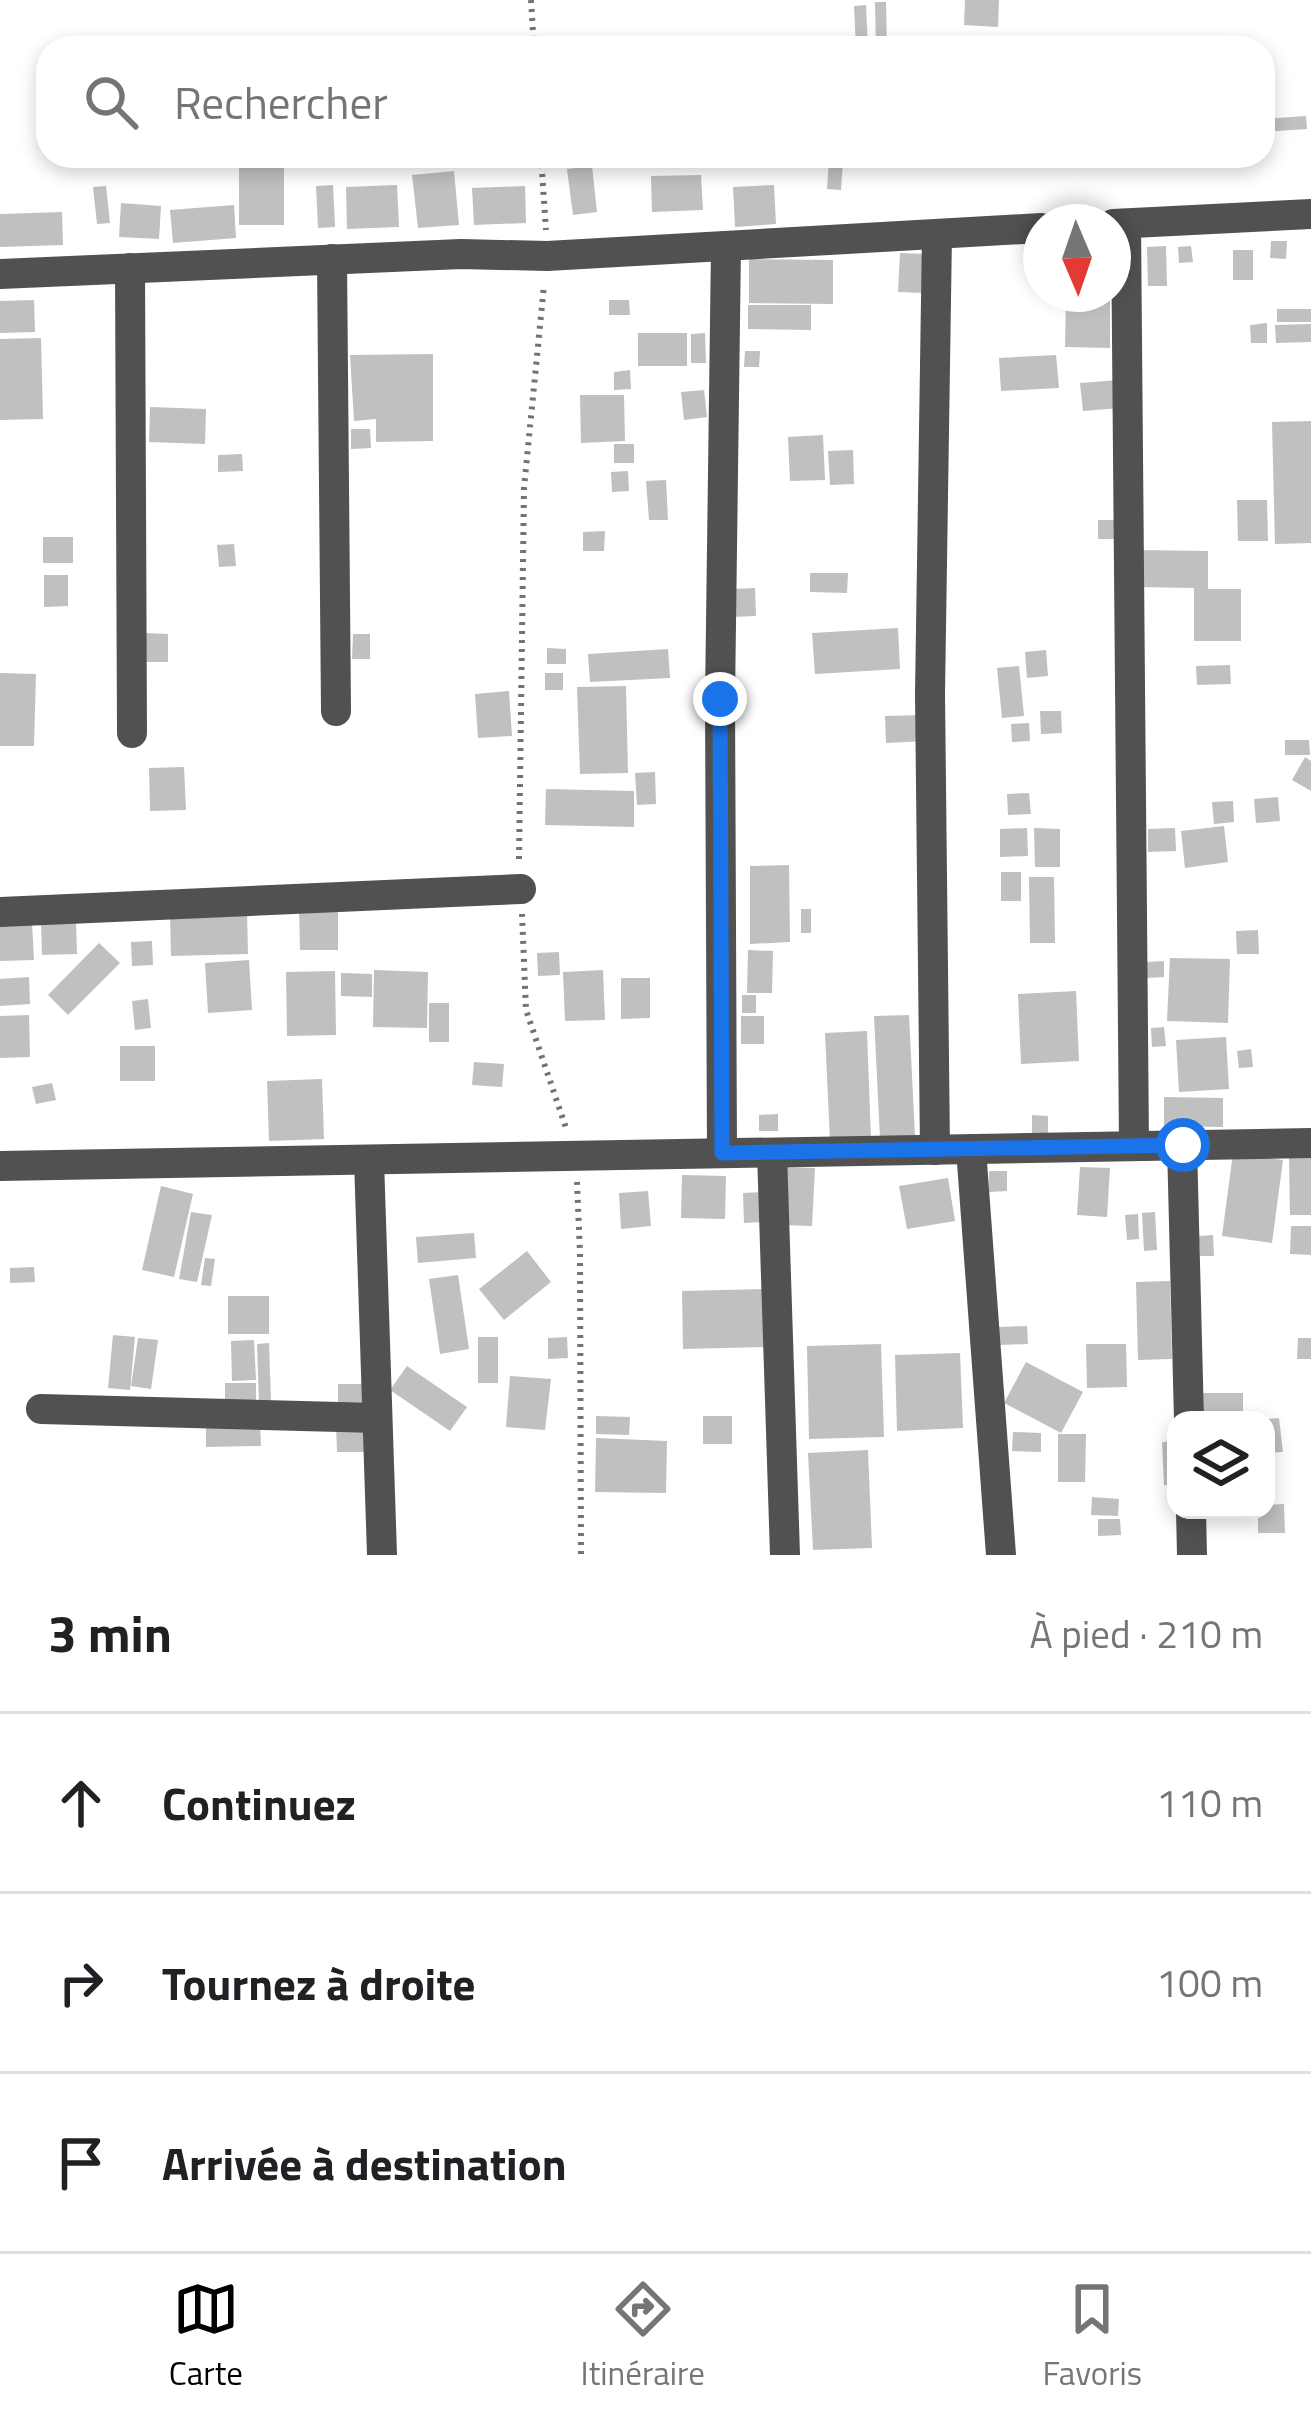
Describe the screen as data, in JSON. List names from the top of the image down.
{
  "north": "bottom",
  "page": {
    "search": "Rechercher",
    "heading": ["3 min", "À pied · 210 m"],
    "list": [
      ["Continuez", "110 m"],
      ["Tournez à droite", "100 m"],
      "Arrivée à destination"
    ],
    "nav": ["Carte", "Itinéraire", "Favoris"]
  }
}
